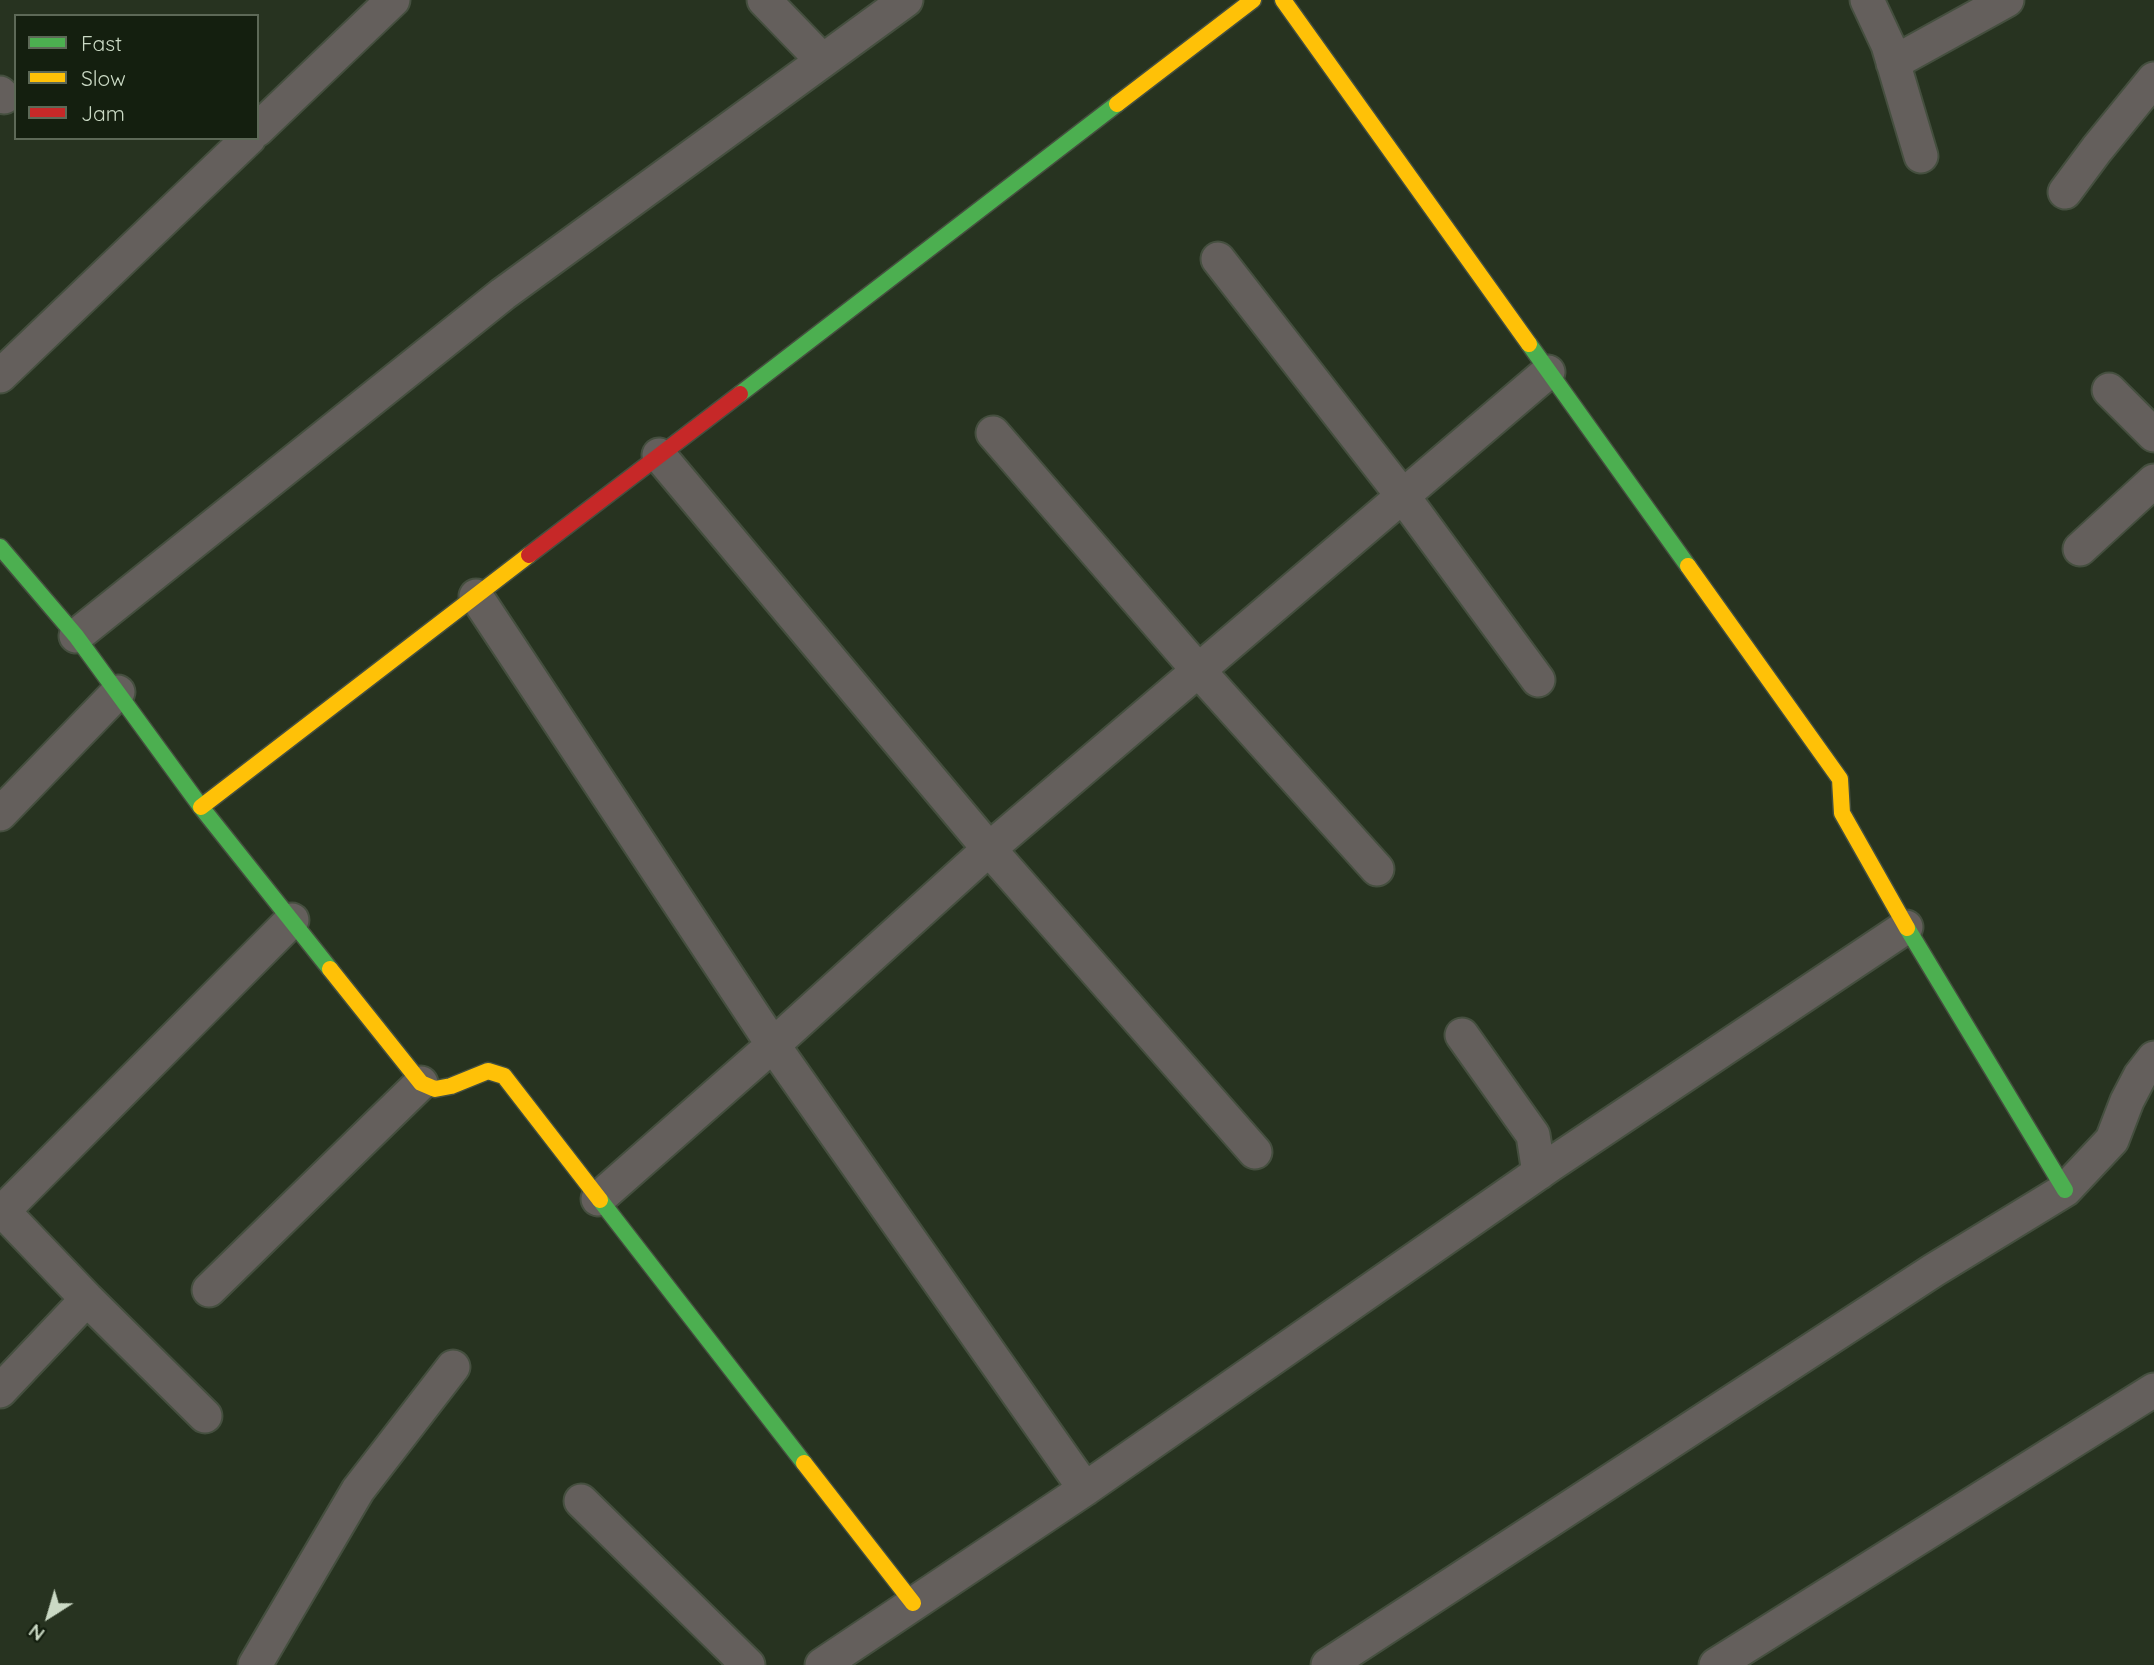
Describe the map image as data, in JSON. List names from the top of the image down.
{
  "legend": ["Fast", "Slow", "Jam"],
  "north": "bottom left"
}
